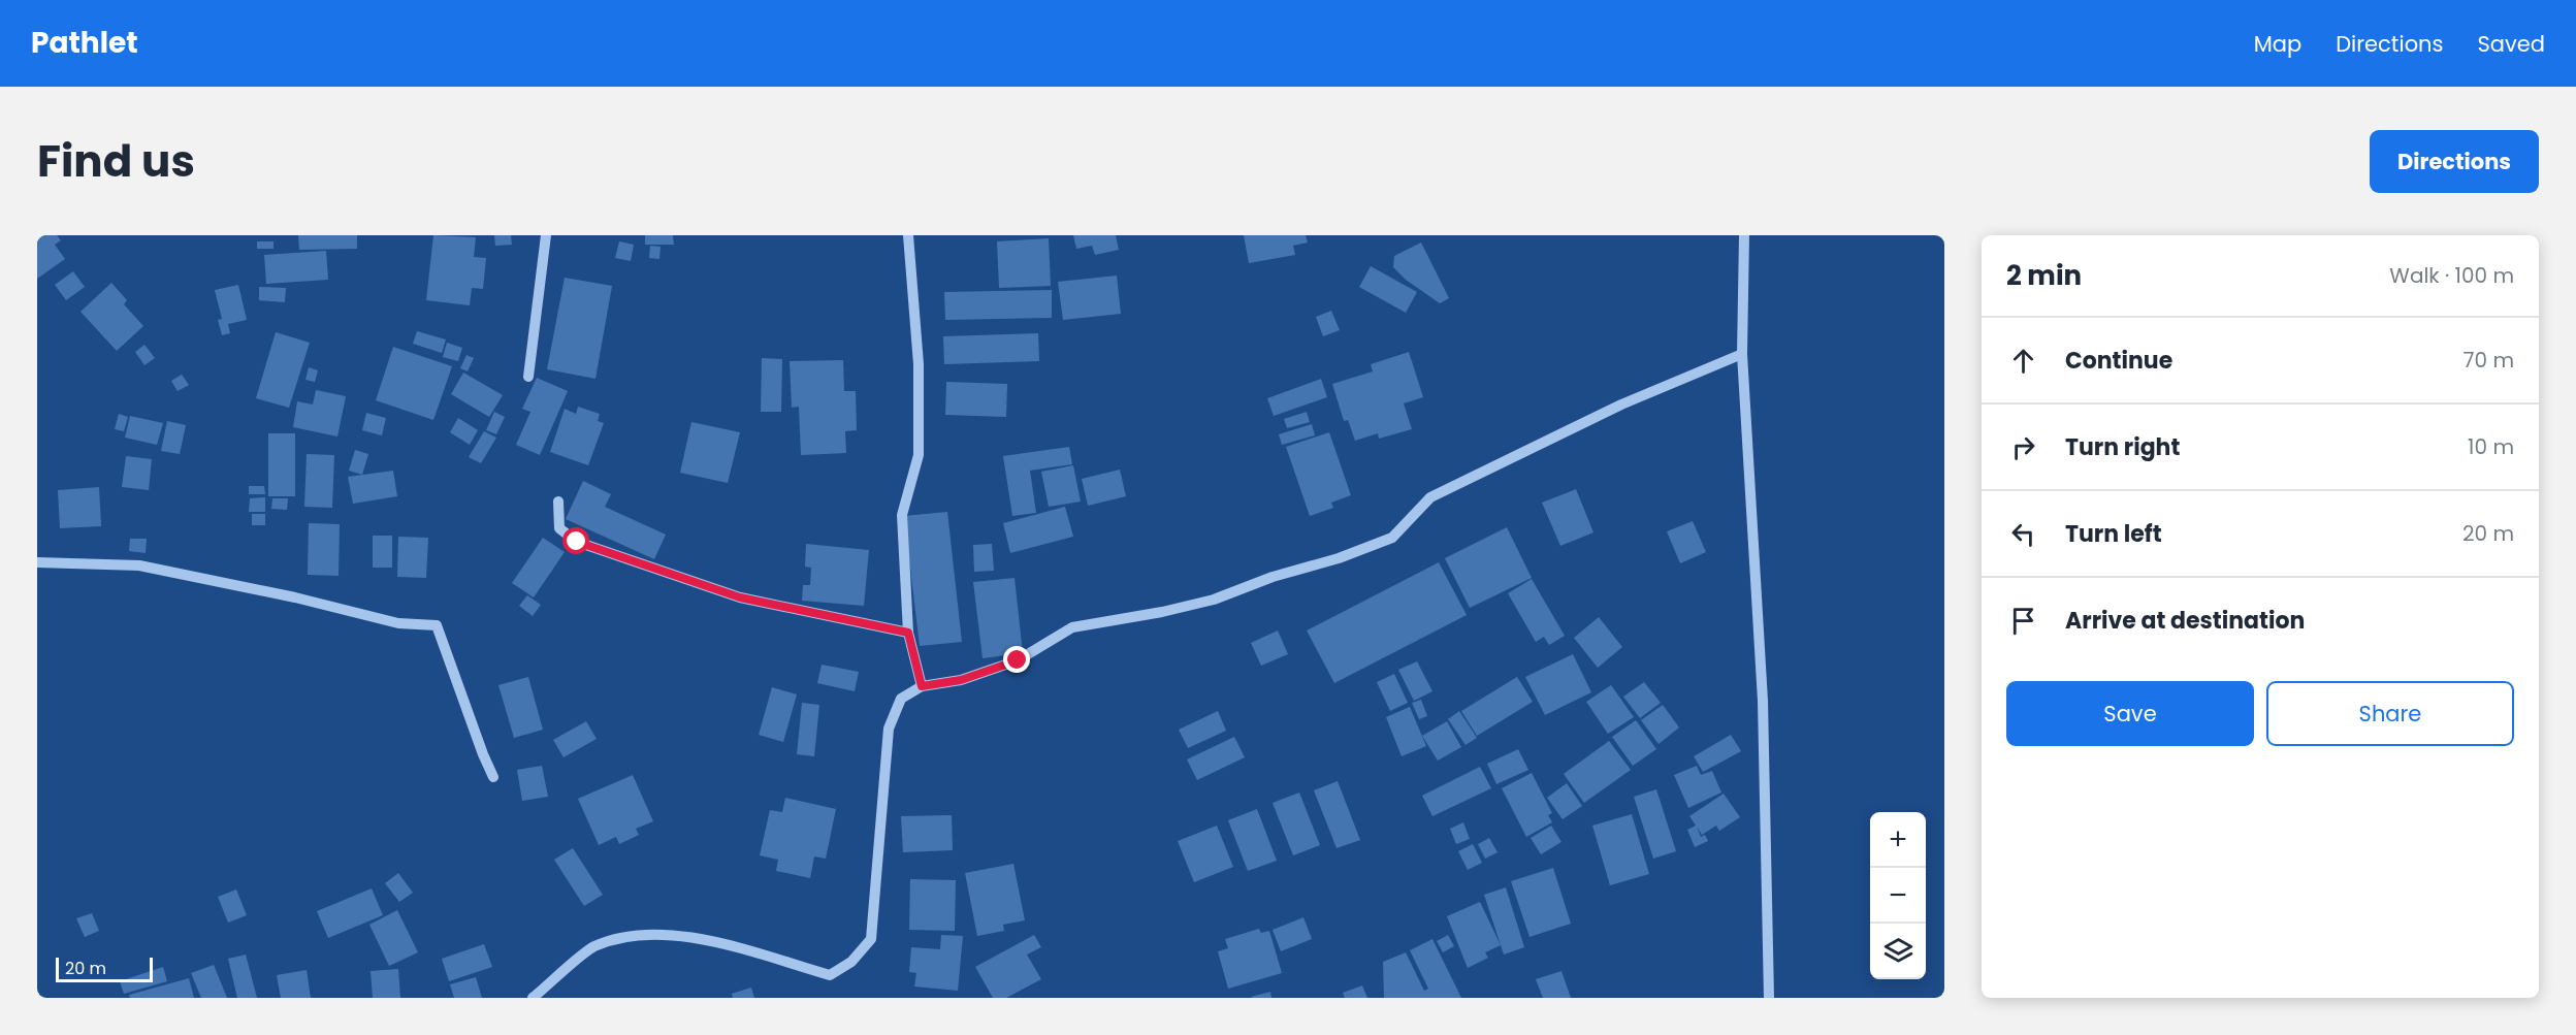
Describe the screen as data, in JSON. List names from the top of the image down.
{
  "scale_bar": "20 m",
  "page": {
    "header": "Pathlet",
    "nav": ["Map", "Directions", "Saved"],
    "title": "Find us",
    "buttons": [
      "Directions",
      ["Save", "Share"]
    ],
    "heading": ["2 min", "Walk · 100 m"],
    "list": [
      ["Continue", "70 m"],
      ["Turn right", "10 m"],
      ["Turn left", "20 m"],
      "Arrive at destination"
    ],
    "map_buttons": ["+", "−"],
    "scale": "20 m"
  }
}
